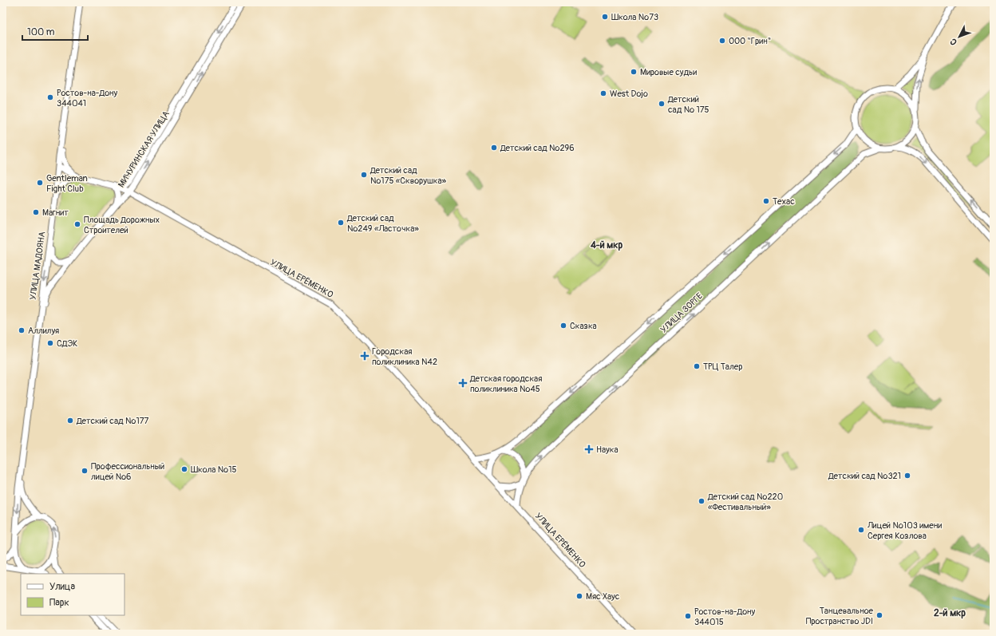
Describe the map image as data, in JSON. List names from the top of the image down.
{
  "streets": {
    "main road": [
      "МИЧУРИНСКАЯ УЛИЦА",
      "УЛИЦА МАДОЯНА",
      "УЛИЦА ЕРЁМЕНКО",
      "УЛИЦА ЗОРГЕ"
    ]
  },
  "crossings": [
    ["МИЧУРИНСКАЯ УЛИЦА", "УЛИЦА МАДОЯНА"],
    ["МИЧУРИНСКАЯ УЛИЦА", "УЛИЦА ЕРЁМЕНКО"],
    ["УЛИЦА МАДОЯНА", "УЛИЦА ЕРЁМЕНКО"],
    ["УЛИЦА ЕРЁМЕНКО", "УЛИЦА ЗОРГЕ"]
  ],
  "districts": ["4-й мкр", "2-й мкр"],
  "places": {
    "other": [
      "Школа №73",
      "ООО \"Грин\"",
      "Мировые судьи",
      "West Dojo",
      "Ростов-на-Дону 344041",
      "Детский сад № 175",
      "Детский сад №296",
      "Детский сад №175 «Скворушка»",
      "Gentleman Fight Club",
      "Техас",
      "Магнит",
      "Детский сад №249 «Ласточка»",
      "Площадь Дорожных Строителей",
      "Сказка",
      "Аллилуя",
      "СДЭК",
      "ТРЦ Талер",
      "Детский сад №177",
      "Школа №15",
      "Профессиональный лицей №6",
      "Детский сад №321",
      "Детский сад №220 «Фестивальный»",
      "Лицей №103 имени Сергея Козлова",
      "Мяс Хаус",
      "Танцевальное Пространство JDI",
      "Ростов-на-Дону 344015"
    ],
    "health": ["Городская поликлиника N42", "Детская городская поликлиника №45", "Наука"]
  },
  "legend": ["Улица", "Парк"],
  "scale_bar": "100 m",
  "north": "bottom left"
}
